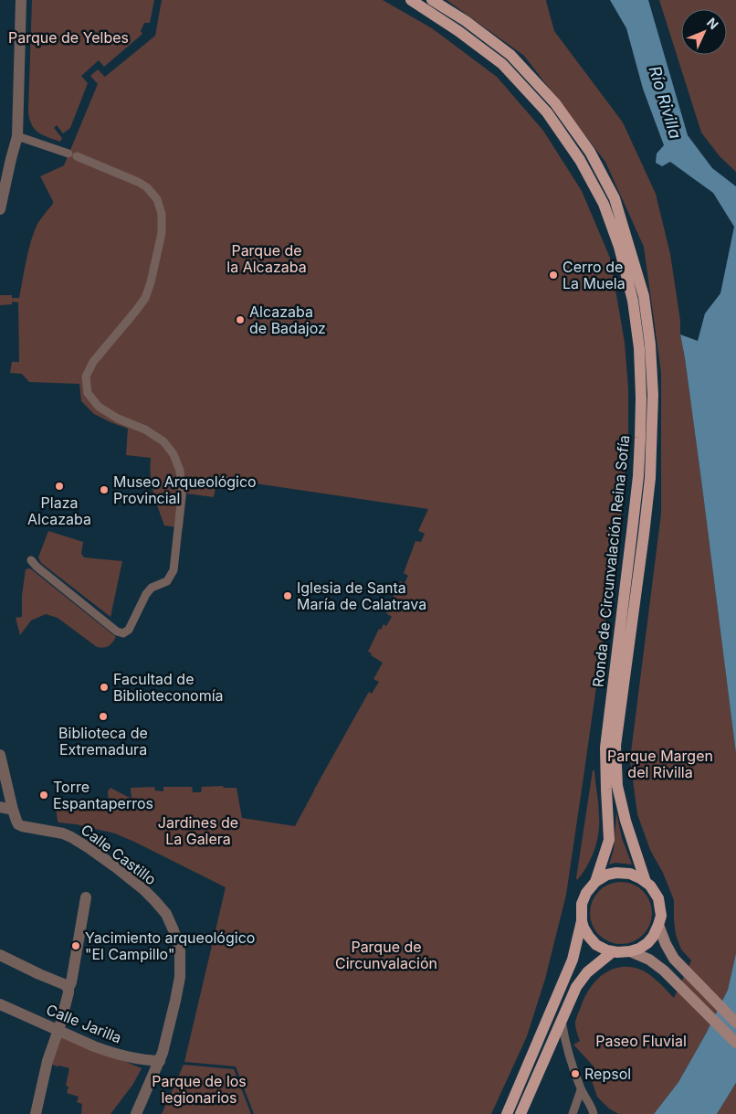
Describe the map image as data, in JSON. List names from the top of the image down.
{
  "streets": {
    "main road": ["Ronda de Circunvalación Reina Sofía"],
    "street": ["Calle Castillo", "Calle Jarilla"]
  },
  "crossings": [
    ["Calle Castillo", "Calle Jarilla"]
  ],
  "water": ["Río Rivilla"],
  "parks": [
    "Parque de Yelbes",
    "Parque de la Alcazaba",
    "Parque Margen del Rivilla",
    "Jardines de La Galera",
    "Parque de Circunvalación",
    "Paseo Fluvial",
    "Parque de los legionarios"
  ],
  "places": [
    "Cerro de La Muela",
    "Alcazaba de Badajoz",
    "Plaza Alcazaba",
    "Museo Arqueológico Provincial",
    "Iglesia de Santa María de Calatrava",
    "Facultad de Biblioteconomía",
    "Biblioteca de Extremadura",
    "Torre Espantaperros",
    "Yacimiento arqueológico \"El Campillo\"",
    "Repsol"
  ],
  "north": "top right"
}
